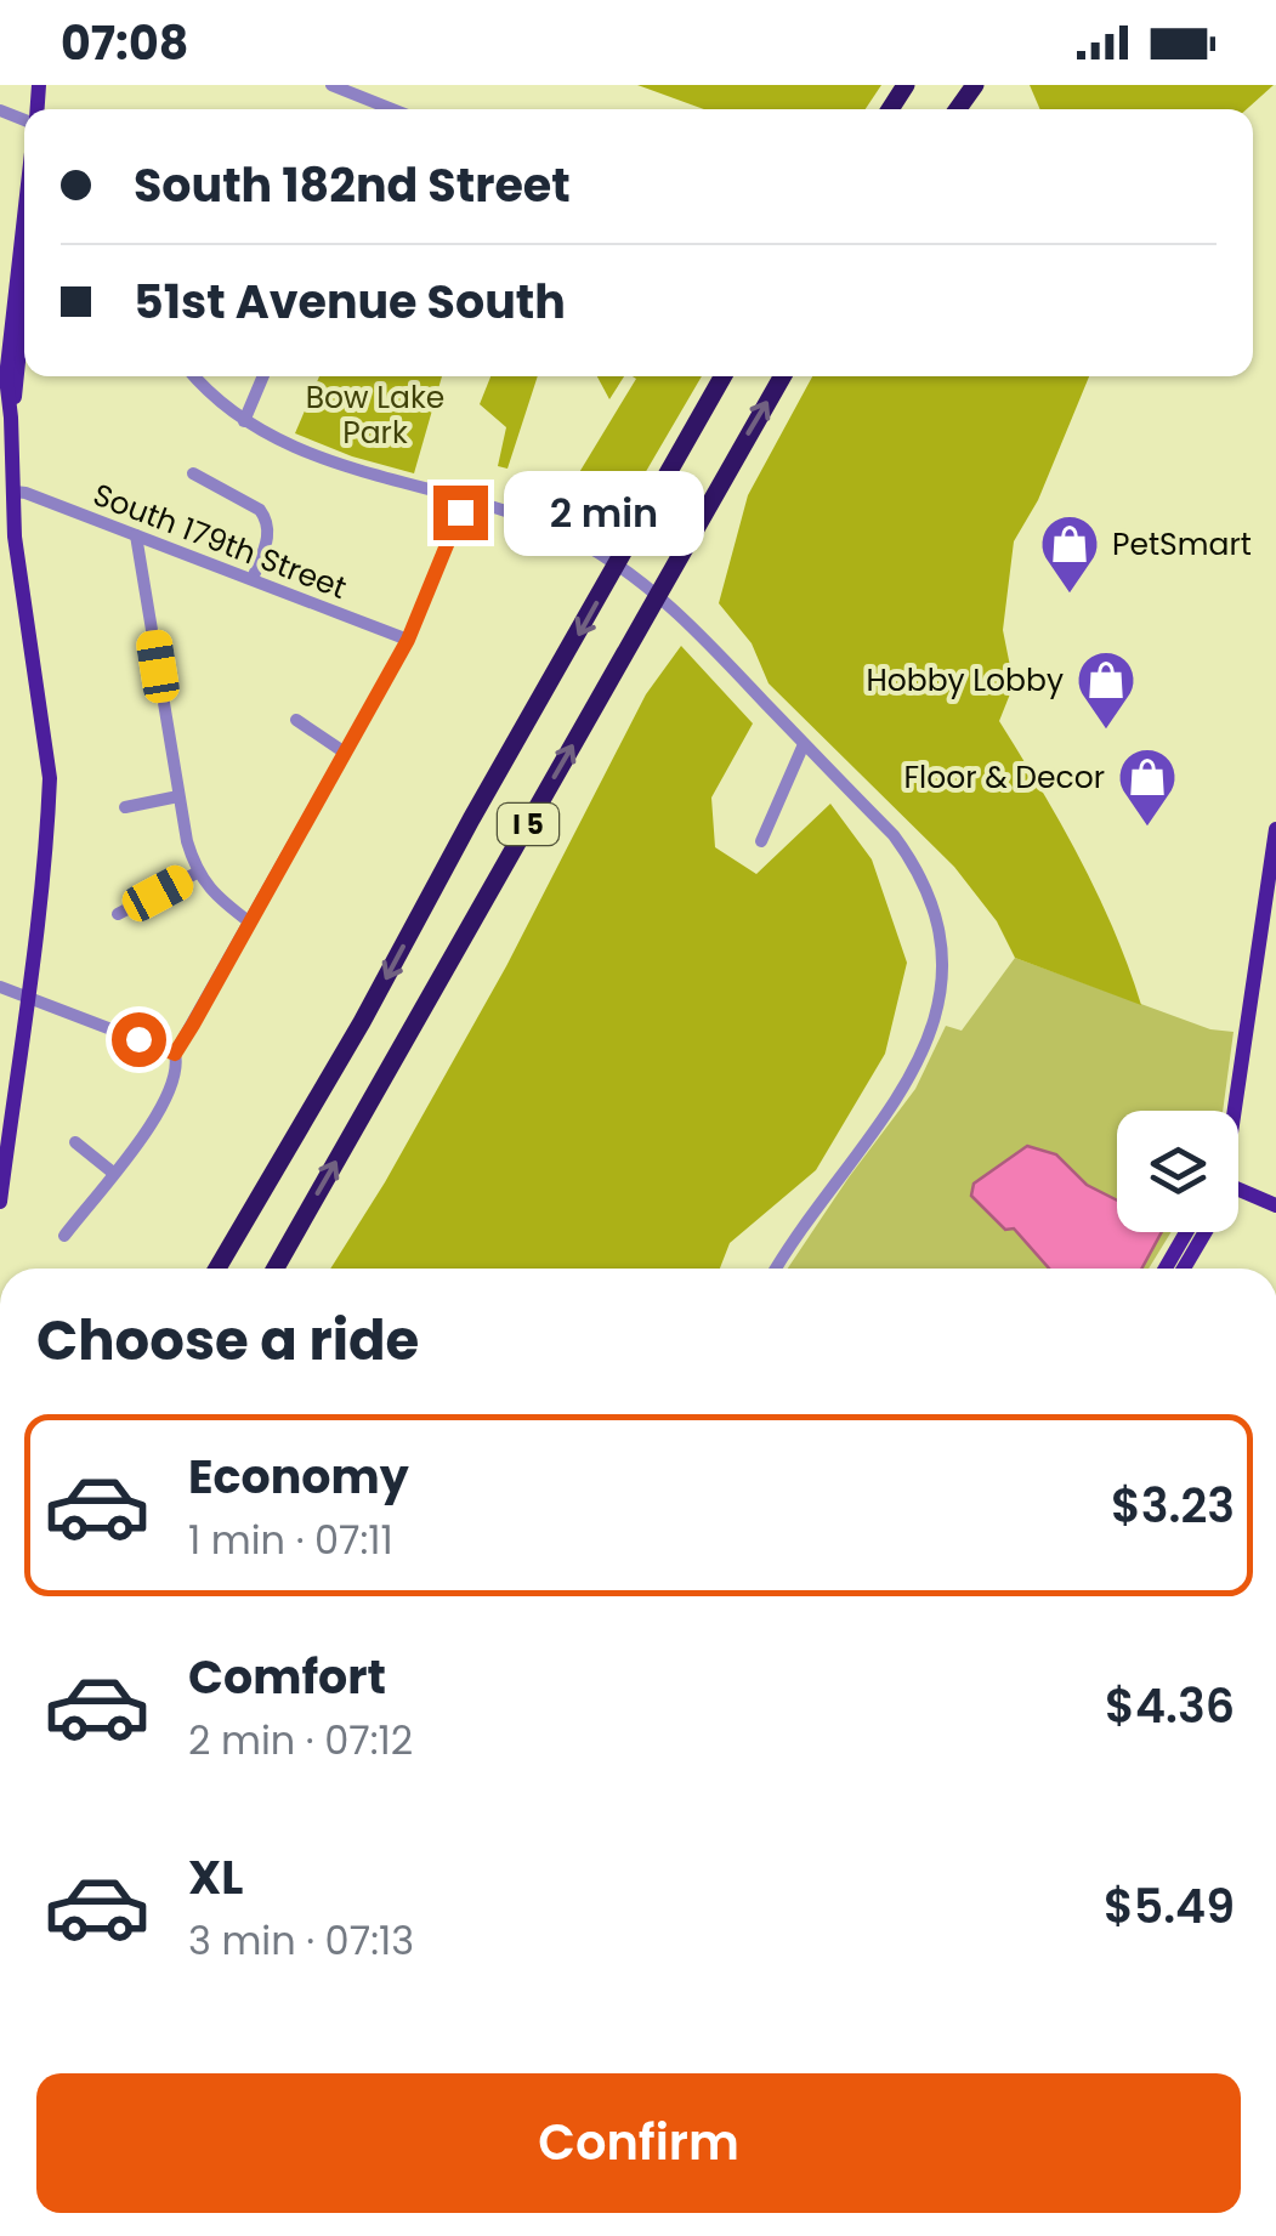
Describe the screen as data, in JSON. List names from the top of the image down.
{
  "streets": {
    "highway": ["I 5"],
    "street": ["South 179th Street"]
  },
  "parks": ["Bow Lake Park"],
  "places": {
    "shop": ["PetSmart", "Hobby Lobby", "Floor & Decor"]
  },
  "page": {
    "status": "07:08",
    "banner": ["South 182nd Street", "51st Avenue South"],
    "bubble": "2 min",
    "heading": "Choose a ride",
    "list": [
      {
        "name": "Economy",
        "note": "1 min · 07:11",
        "value": "$3.23"
      },
      {
        "name": "Comfort",
        "note": "2 min · 07:12",
        "value": "$4.36"
      },
      {
        "name": "XL",
        "note": "3 min · 07:13",
        "value": "$5.49"
      }
    ],
    "buttons": "Confirm"
  }
}
